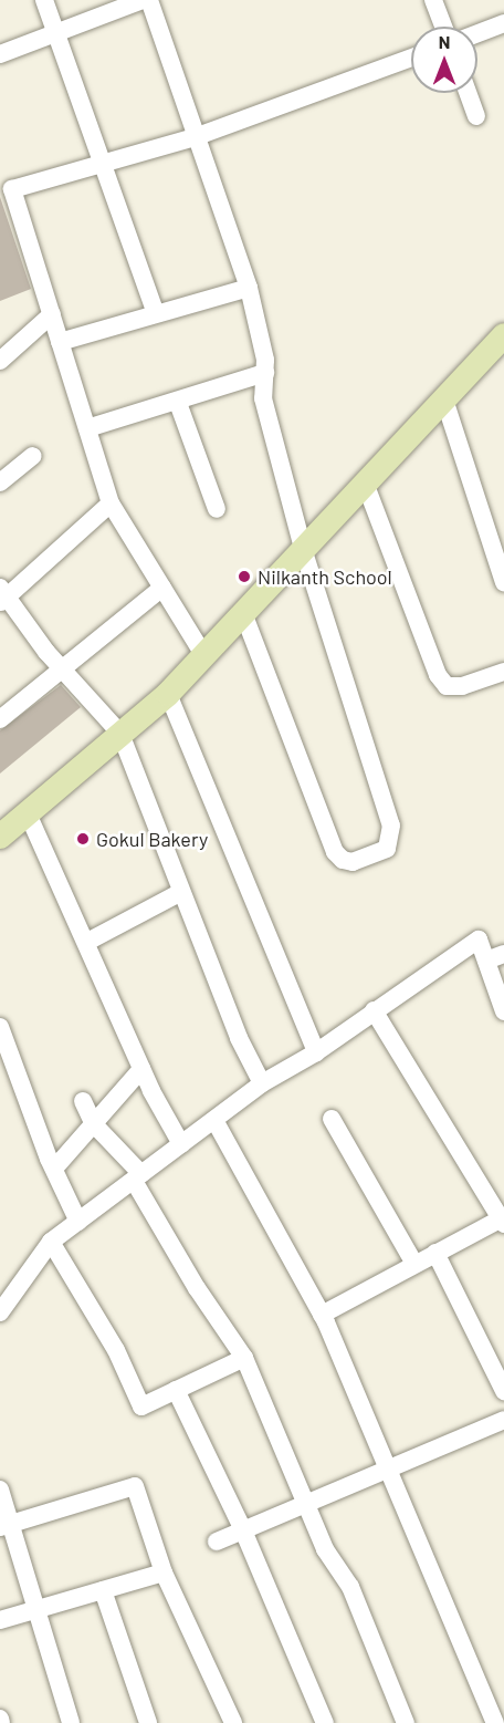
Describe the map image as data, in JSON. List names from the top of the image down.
{
  "places": ["Nilkanth School", "Gokul Bakery"],
  "north": "top"
}
